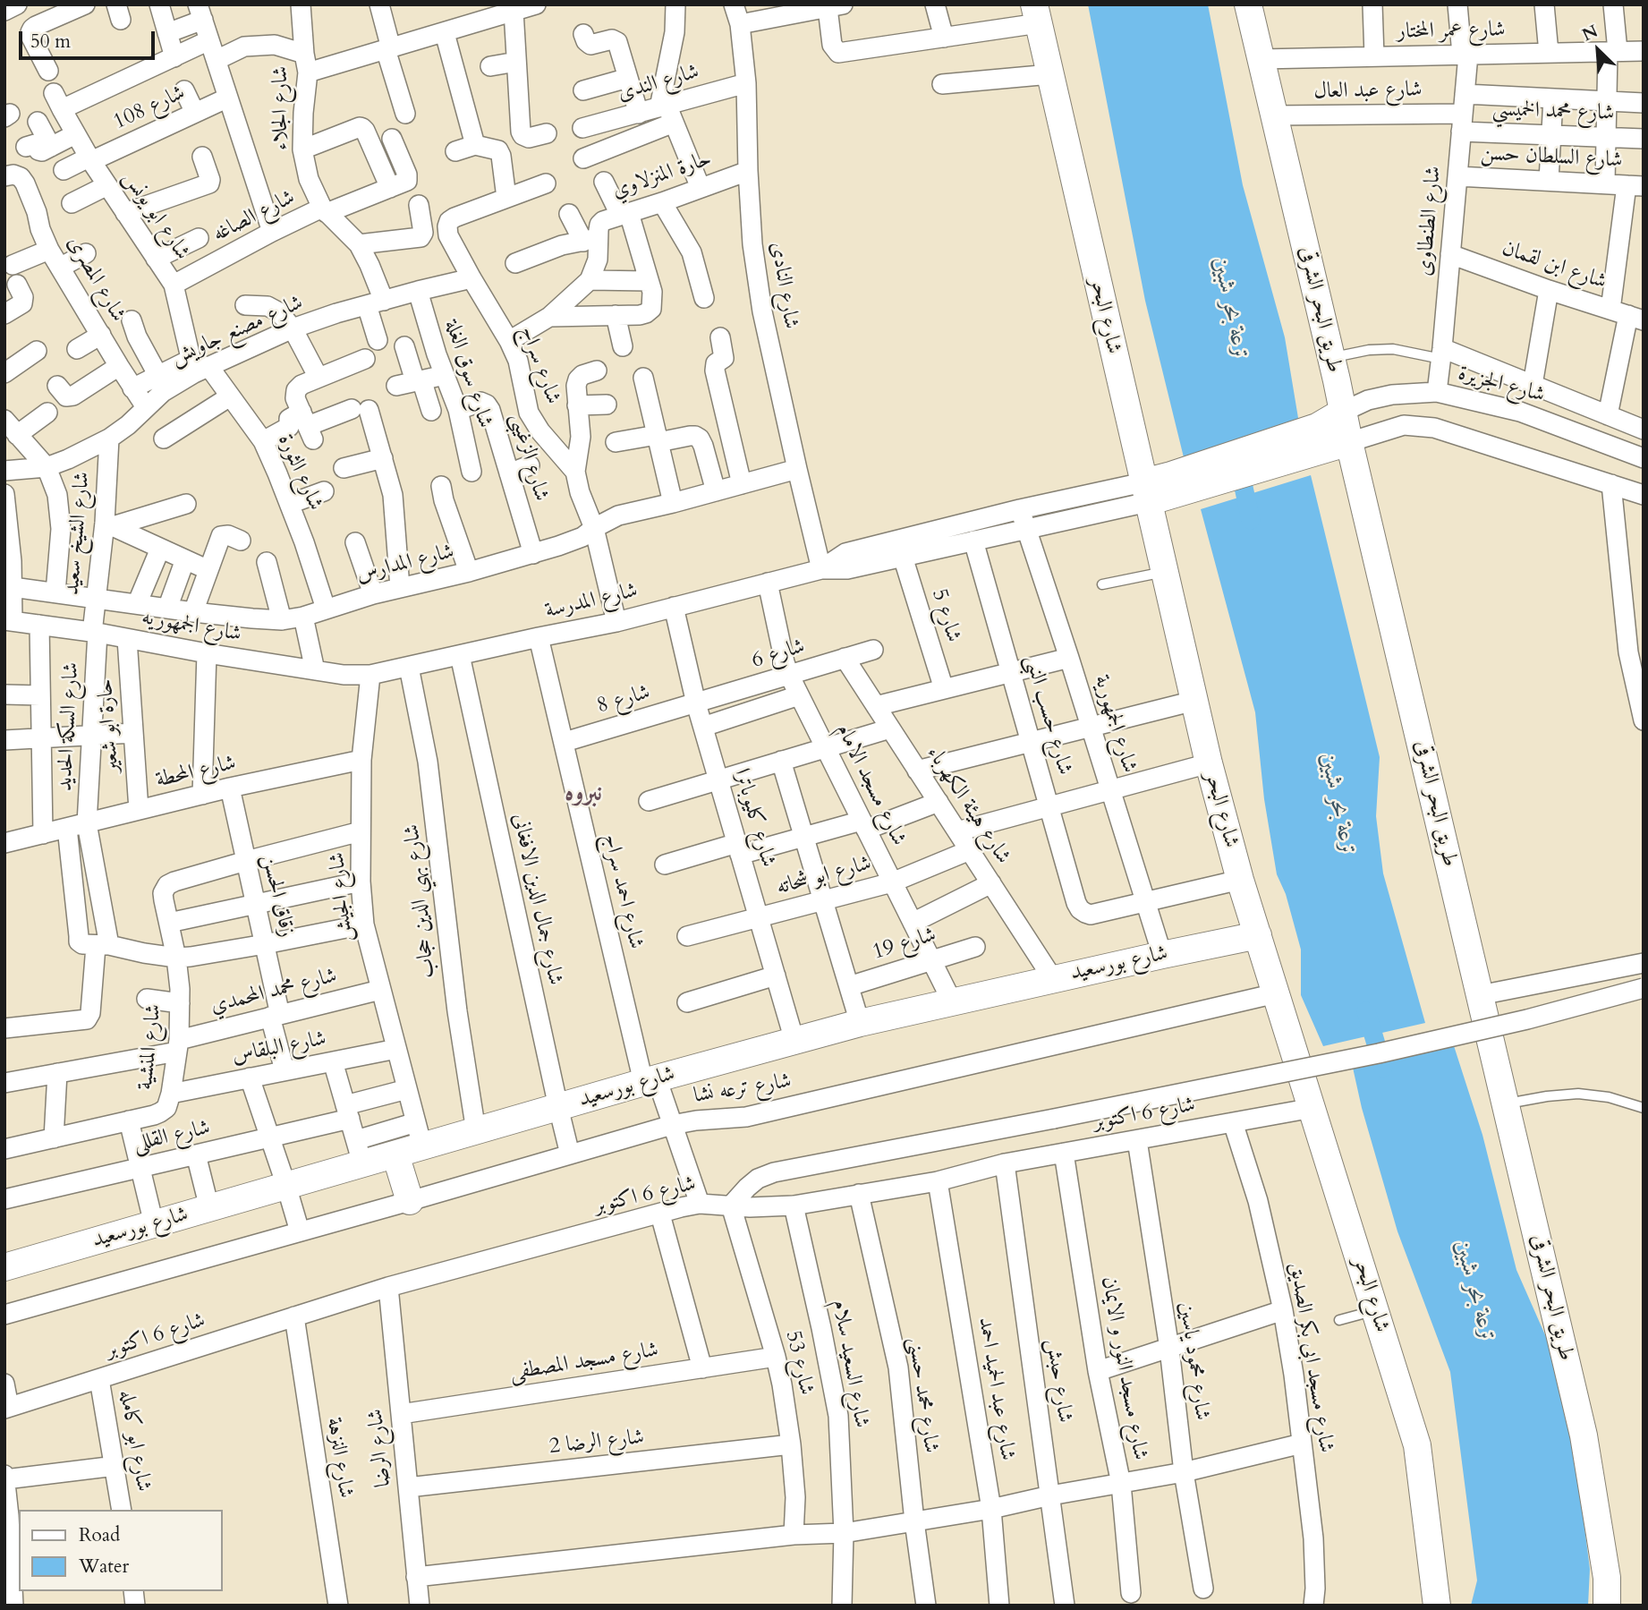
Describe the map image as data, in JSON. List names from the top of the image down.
{
  "streets": {
    "street": [
      "شارع عمر المختار",
      "شارع الندى",
      "شارع عبد العال",
      "شارع 108",
      "شارع الجلاء",
      "شارع محمد الخميسي",
      "شارع السلطان حسن",
      "حارة المنزلاوي",
      "شارع ابو يونس",
      "شارع الصاغه",
      "شارع الطنطاوى",
      "شارع ابن لقمان",
      "شارع المصرى",
      "شارع النادى",
      "طريق البحر الشرقى",
      "شارع البحر",
      "شارع مصنع جاويش",
      "شارع سراج",
      "شارع سوق الغلة",
      "شارع الجزيرة",
      "شارع الزغيبى",
      "شارع الثورة",
      "شارع الشيخ سعيد",
      "شارع المدارس",
      "شارع المدرسة",
      "شارع 5",
      "شارع الجمهوريه",
      "شارع 6",
      "شارع 8",
      "شارع حسب النبى",
      "شارع الجمهورية",
      "حارة ابو شعير",
      "شارع السكة الحديد",
      "شارع المحطة",
      "شارع مسجد الامام",
      "شارع هيئة الكهرباء",
      "شارع كليوباترا",
      "شارع ابو شحاته",
      "شارع احمد سراج",
      "زقاق الحسن",
      "شارع الجيش",
      "شارع جمال الدين الافغانى",
      "شارع بهي الدين حجاب",
      "شارع 19",
      "شارع بورسعيد",
      "شارع محمد المحمدي",
      "شارع المنشية",
      "شارع البلقاس",
      "شارع ترعه نشا",
      "شارع 6 اكتوبر",
      "شارع القللى",
      "شارع مسجد ابى بكر الصديق",
      "شارع محمود ياسين",
      "شارع مسجد المصطفى",
      "شارع 53",
      "شارع السعيد سلام",
      "شارع مسجد النور و الايمان",
      "شارع حبش",
      "شارع عبد الحميد احمد",
      "شارع محمد حسنى",
      "شارع ابو كامله",
      "شارع الرضا 2",
      "شارع الرضا",
      "شارع النزهة"
    ]
  },
  "crossings": [
    ["شارع عمر المختار", "شارع الطنطاوى"],
    ["شارع عمر المختار", "طريق البحر الشرقى"],
    ["شارع الندى", "شارع النادى"],
    ["شارع عبد العال", "شارع محمد الخميسي"],
    ["شارع عبد العال", "شارع الطنطاوى"],
    ["شارع عبد العال", "طريق البحر الشرقى"],
    ["شارع 108", "شارع ابو يونس"],
    ["شارع الجلاء", "شارع الصاغه"],
    ["شارع الجلاء", "شارع مصنع جاويش"],
    ["شارع محمد الخميسي", "شارع الطنطاوى"],
    ["شارع السلطان حسن", "شارع الطنطاوى"],
    ["حارة المنزلاوي", "شارع النادى"],
    ["شارع ابو يونس", "شارع الصاغه"],
    ["شارع ابو يونس", "شارع مصنع جاويش"],
    ["شارع ابو يونس", "شارع الثورة"],
    ["شارع الطنطاوى", "شارع ابن لقمان"],
    ["شارع الطنطاوى", "شارع الجزيرة"],
    ["شارع المصرى", "شارع مصنع جاويش"],
    ["شارع النادى", "شارع المدارس"],
    ["شارع النادى", "شارع المدرسة"],
    ["طريق البحر الشرقى", "شارع الجزيرة"],
    ["شارع البحر", "شارع المدرسة"],
    ["شارع البحر", "شارع بورسعيد"],
    ["شارع البحر", "شارع ترعه نشا"],
    ["شارع البحر", "شارع 6 اكتوبر"],
    ["شارع مصنع جاويش", "شارع سراج"],
    ["شارع مصنع جاويش", "شارع سوق الغلة"],
    ["شارع مصنع جاويش", "شارع الثورة"],
    ["شارع مصنع جاويش", "شارع الشيخ سعيد"],
    ["شارع سراج", "شارع المدارس"],
    ["شارع سراج", "شارع المدرسة"],
    ["شارع سوق الغلة", "شارع الزغيبى"],
    ["شارع الزغيبى", "شارع المدارس"],
    ["شارع الثورة", "شارع المدارس"],
    ["شارع الشيخ سعيد", "شارع المدارس"],
    ["شارع الشيخ سعيد", "شارع الجمهوريه"],
    ["شارع الشيخ سعيد", "شارع السكة الحديد"],
    ["شارع المدرسة", "شارع 5"],
    ["شارع المدرسة", "شارع الجمهوريه"],
    ["شارع المدرسة", "شارع حسب النبى"],
    ["شارع المدرسة", "شارع الجمهورية"],
    ["شارع المدرسة", "شارع مسجد الامام"],
    ["شارع المدرسة", "شارع كليوباترا"],
    ["شارع المدرسة", "شارع احمد سراج"],
    ["شارع المدرسة", "شارع الجيش"],
    ["شارع المدرسة", "شارع جمال الدين الافغانى"],
    ["شارع المدرسة", "شارع بهي الدين حجاب"],
    ["شارع الجمهوريه", "حارة ابو شعير"],
    ["شارع الجمهوريه", "شارع السكة الحديد"],
    ["شارع الجمهوريه", "شارع الجيش"],
    ["شارع 6", "شارع 8"],
    ["شارع 6", "شارع مسجد الامام"],
    ["شارع 6", "شارع هيئة الكهرباء"],
    ["شارع 6", "شارع كليوباترا"],
    ["شارع 8", "شارع كليوباترا"],
    ["شارع 8", "شارع احمد سراج"],
    ["شارع حسب النبى", "شارع الجمهورية"],
    ["شارع الجمهورية", "شارع بورسعيد"],
    ["حارة ابو شعير", "شارع المحطة"],
    ["شارع السكة الحديد", "شارع المحطة"],
    ["شارع المحطة", "زقاق الحسن"],
    ["شارع المحطة", "شارع الجيش"],
    ["شارع مسجد الامام", "شارع ابو شحاته"],
    ["شارع مسجد الامام", "شارع 19"],
    ["شارع مسجد الامام", "شارع بورسعيد"],
    ["شارع هيئة الكهرباء", "شارع ابو شحاته"],
    ["شارع هيئة الكهرباء", "شارع بورسعيد"],
    ["شارع كليوباترا", "شارع ابو شحاته"],
    ["شارع كليوباترا", "شارع بورسعيد"],
    ["شارع احمد سراج", "شارع بورسعيد"],
    ["شارع احمد سراج", "شارع ترعه نشا"],
    ["شارع احمد سراج", "شارع 6 اكتوبر"],
    ["زقاق الحسن", "شارع محمد المحمدي"],
    ["زقاق الحسن", "شارع المنشية"],
    ["زقاق الحسن", "شارع البلقاس"],
    ["شارع الجيش", "شارع بورسعيد"],
    ["شارع الجيش", "شارع محمد المحمدي"],
    ["شارع الجيش", "شارع البلقاس"],
    ["شارع الجيش", "شارع القللى"],
    ["شارع جمال الدين الافغانى", "شارع بورسعيد"],
    ["شارع جمال الدين الافغانى", "شارع ترعه نشا"],
    ["شارع بهي الدين حجاب", "شارع بورسعيد"],
    ["شارع محمد المحمدي", "شارع المنشية"],
    ["شارع المنشية", "شارع البلقاس"],
    ["شارع 6 اكتوبر", "شارع مسجد ابى بكر الصديق"],
    ["شارع 6 اكتوبر", "شارع محمود ياسين"],
    ["شارع 6 اكتوبر", "شارع 53"],
    ["شارع 6 اكتوبر", "شارع السعيد سلام"],
    ["شارع 6 اكتوبر", "شارع مسجد النور و الايمان"],
    ["شارع 6 اكتوبر", "شارع حبش"],
    ["شارع 6 اكتوبر", "شارع عبد الحميد احمد"],
    ["شارع 6 اكتوبر", "شارع محمد حسنى"],
    ["شارع 6 اكتوبر", "شارع ابو كامله"],
    ["شارع 6 اكتوبر", "شارع الرضا"],
    ["شارع 6 اكتوبر", "شارع النزهة"],
    ["شارع مسجد المصطفى", "شارع 53"],
    ["شارع مسجد المصطفى", "شارع الرضا"],
    ["شارع 53", "شارع الرضا 2"],
    ["شارع الرضا 2", "شارع الرضا"]
  ],
  "districts": ["نبروه"],
  "water": ["ترعة بحر شبين"],
  "legend": ["Road", "Water"],
  "scale_bar": "50 m",
  "north": "top left"
}
